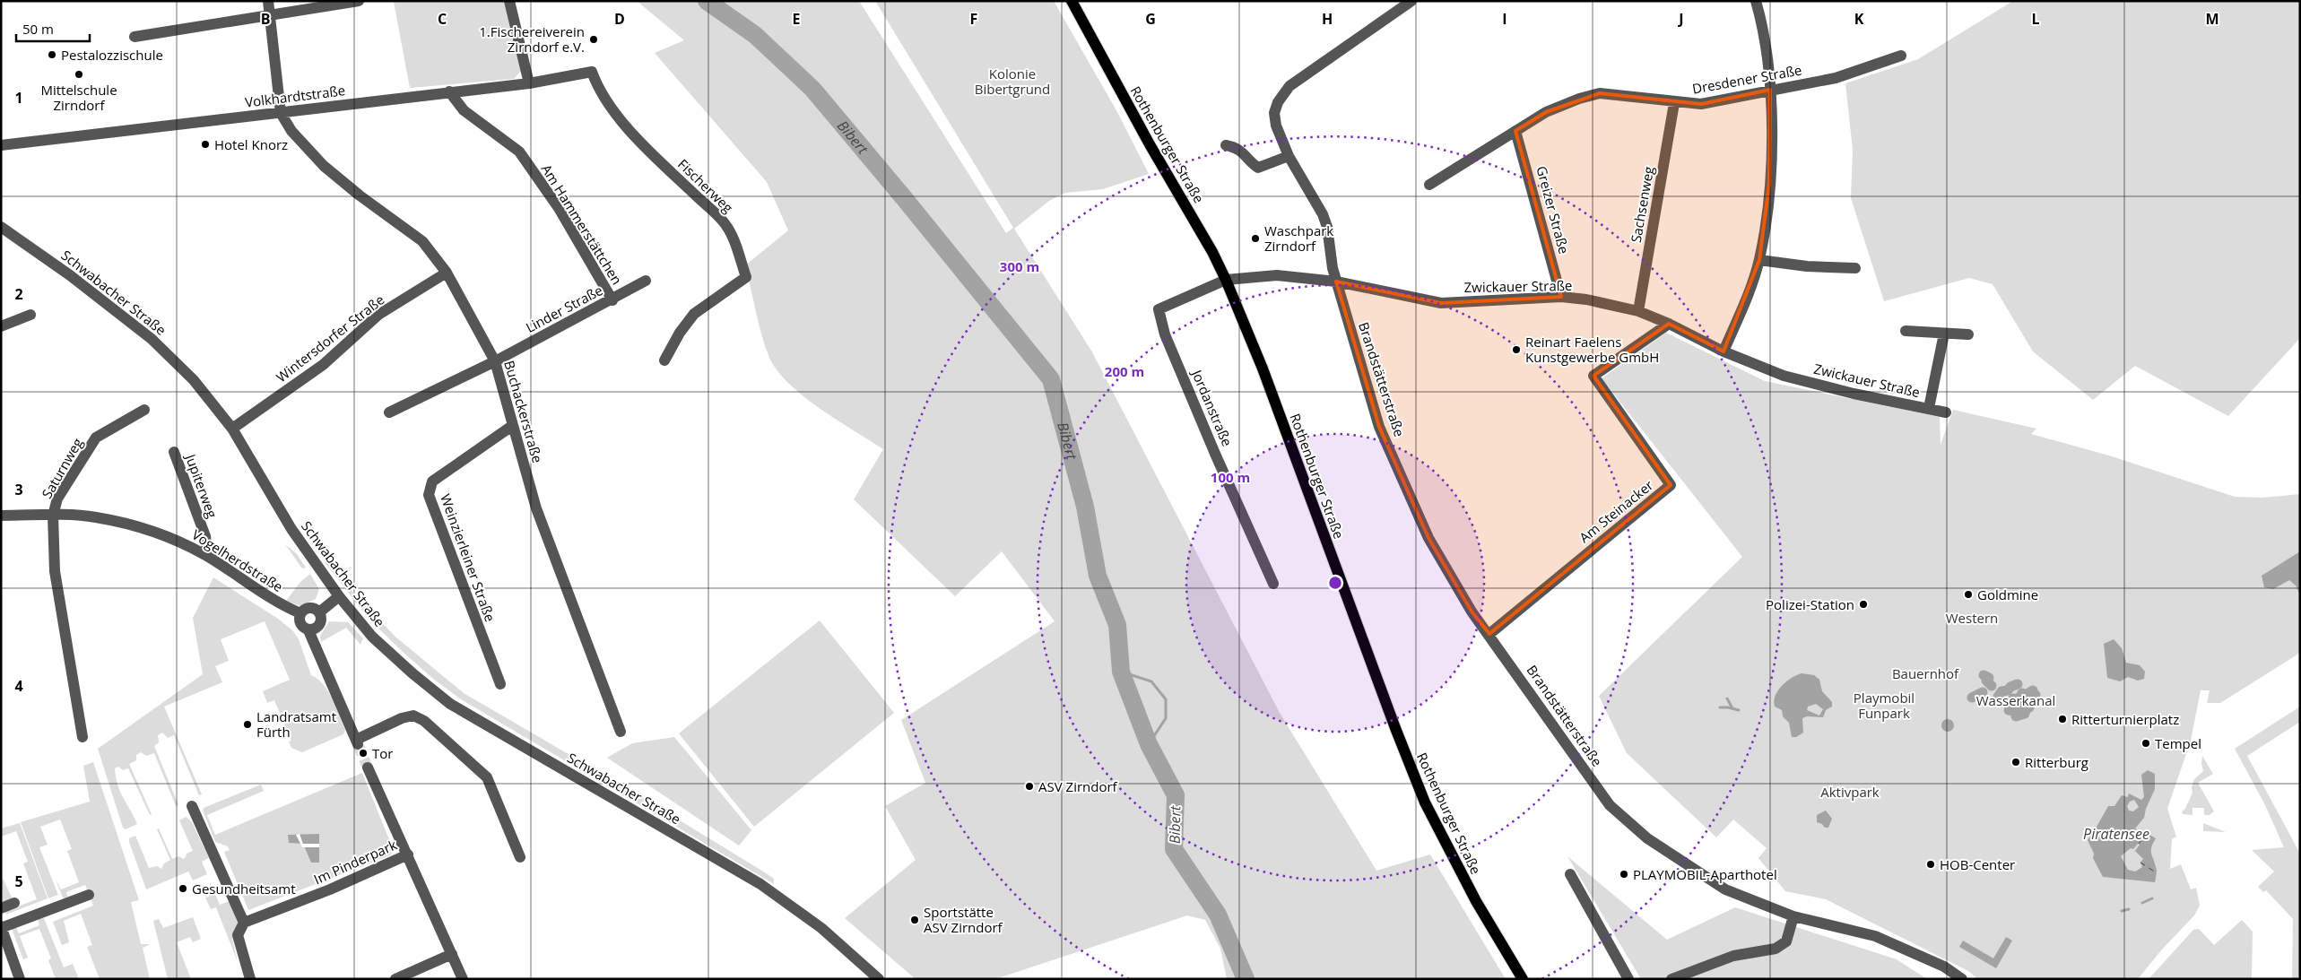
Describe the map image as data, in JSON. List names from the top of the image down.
{
  "streets": {
    "main road": ["Rothenburger Straße"],
    "street": [
      "Dresdener Straße",
      "Volkhardtstraße",
      "Fischerweg",
      "Sachsenweg",
      "Greizer Straße",
      "Am Hammerstättchen",
      "Zwickauer Straße",
      "Schwabacher Straße",
      "Linder Straße",
      "Wintersdorfer Straße",
      "Brandstätterstraße",
      "Jordanstraße",
      "Buchackerstraße",
      "Saturnweg",
      "Jupiterweg",
      "Am Steinacker",
      "Weinzierleiner Straße",
      "Vogelherdstraße",
      "Im Pinderpark"
    ]
  },
  "crossings": [
    ["Dresdener Straße", "Sachsenweg"],
    ["Dresdener Straße", "Greizer Straße"],
    ["Volkhardtstraße", "Fischerweg"],
    ["Volkhardtstraße", "Am Hammerstättchen"],
    ["Volkhardtstraße", "Buchackerstraße"],
    ["Rothenburger Straße", "Zwickauer Straße"],
    ["Rothenburger Straße", "Jordanstraße"],
    ["Sachsenweg", "Zwickauer Straße"],
    ["Greizer Straße", "Zwickauer Straße"],
    ["Am Hammerstättchen", "Linder Straße"],
    ["Zwickauer Straße", "Brandstätterstraße"],
    ["Zwickauer Straße", "Jordanstraße"],
    ["Zwickauer Straße", "Am Steinacker"],
    ["Schwabacher Straße", "Wintersdorfer Straße"],
    ["Linder Straße", "Buchackerstraße"],
    ["Wintersdorfer Straße", "Buchackerstraße"],
    ["Brandstätterstraße", "Am Steinacker"],
    ["Buchackerstraße", "Weinzierleiner Straße"],
    ["Saturnweg", "Vogelherdstraße"],
    ["Jupiterweg", "Vogelherdstraße"]
  ],
  "water": ["Bibert", "Piratensee"],
  "parks": [
    "Kolonie Bibertgrund",
    "Western",
    "Bauernhof",
    "Playmobil Funpark",
    "Wasserkanal",
    "Aktivpark"
  ],
  "places": [
    "1.Fischereiverein Zirndorf e.V.",
    "Pestalozzischule",
    "Mittelschule Zirndorf",
    "Hotel Knorz",
    "Waschpark Zirndorf",
    "Reinart Faelens Kunstgewerbe GmbH",
    "Goldmine",
    "Polizei-Station",
    "Ritterturnierplatz",
    "Landratsamt Fürth",
    "Tempel",
    "Tor",
    "Ritterburg",
    "ASV Zirndorf",
    "HOB-Center",
    "PLAYMOBIL-Aparthotel",
    "Gesundheitsamt",
    "Sportstätte ASV Zirndorf"
  ],
  "scale_bar": "50 m",
  "grid": {
    "columns": [
      "B",
      "C",
      "D",
      "E",
      "F",
      "G",
      "H",
      "I",
      "J",
      "K",
      "L",
      "M"
    ],
    "rows": [
      "1",
      "2",
      "3",
      "4",
      "5"
    ]
  },
  "rings": ["300 m", "200 m", "100 m"]
}
